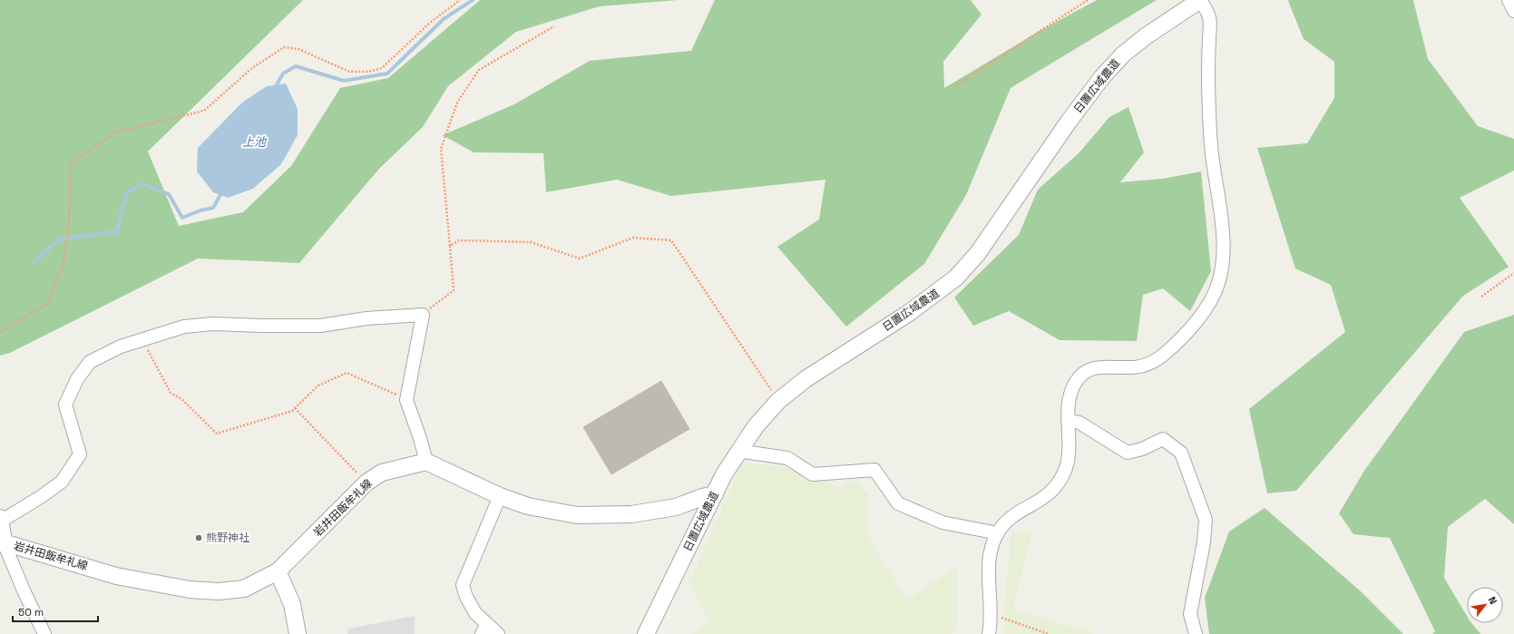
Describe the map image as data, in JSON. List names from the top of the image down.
{
  "streets": {
    "street": ["日置広域農道", "岩井田飯牟礼線"]
  },
  "water": ["上池"],
  "places": ["熊野神社"],
  "scale_bar": "50 m",
  "north": "top right"
}
